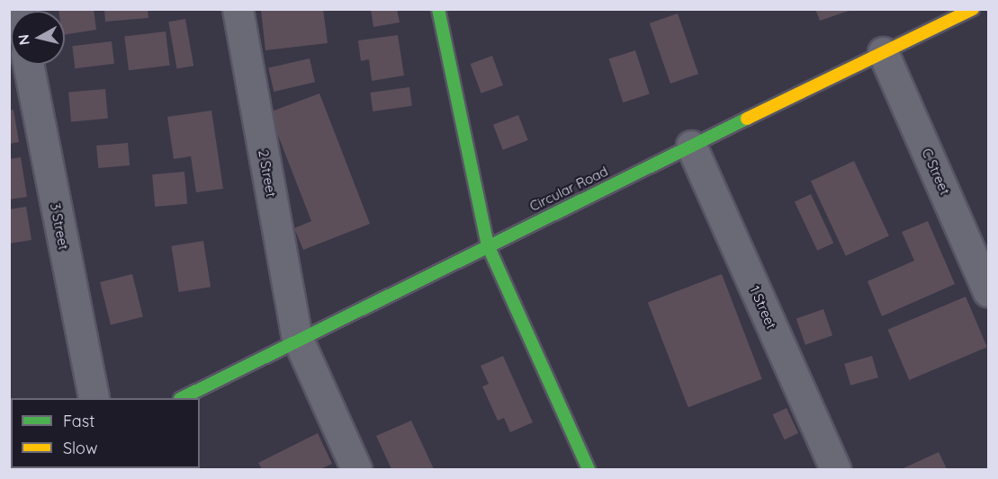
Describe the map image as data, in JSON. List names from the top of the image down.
{
  "streets": {
    "main road": ["Circular Road"],
    "street": [
      "C Street",
      "2 Street",
      "3 Street",
      "1 Street"
    ]
  },
  "crossings": [
    ["C Street", "Circular Road"],
    ["2 Street", "Circular Road"],
    ["Circular Road", "1 Street"]
  ],
  "legend": ["Fast", "Slow"],
  "north": "left"
}
